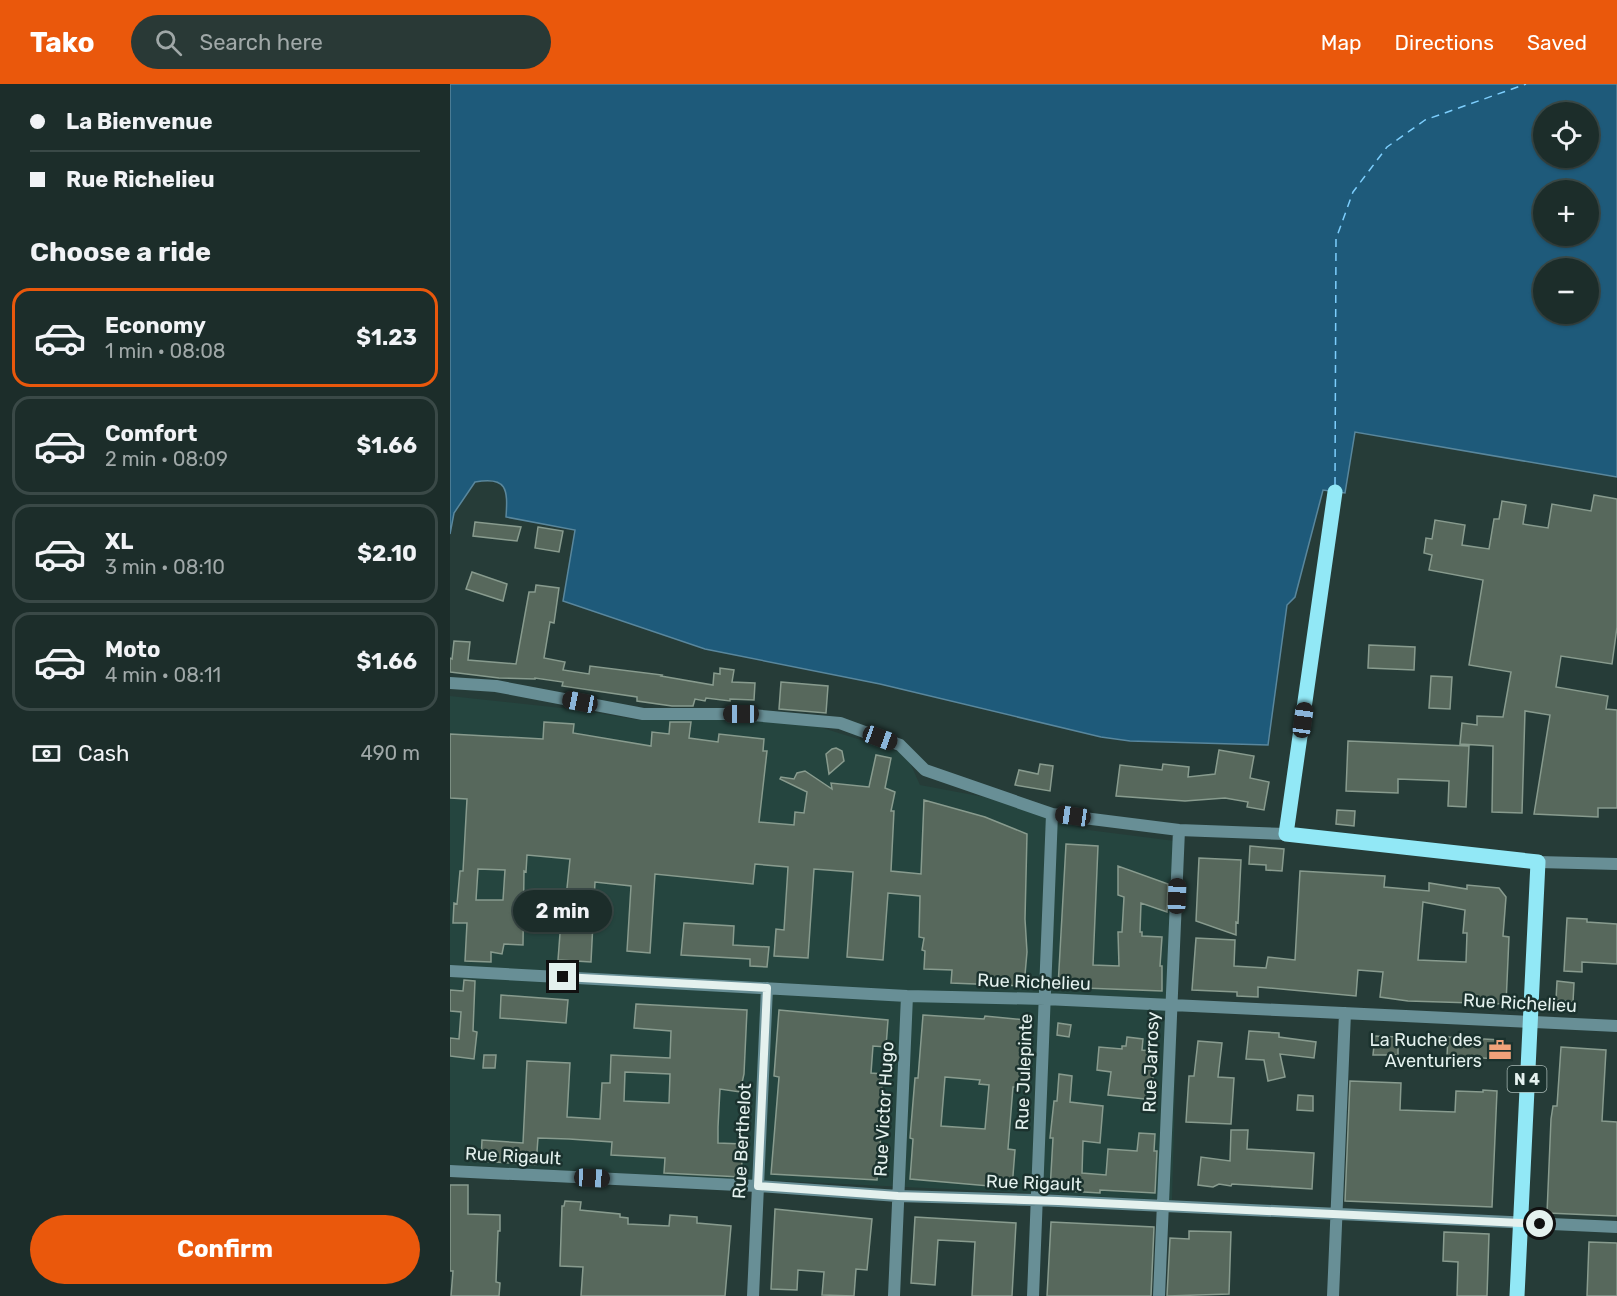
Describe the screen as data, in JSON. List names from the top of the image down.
{
  "streets": {
    "main road": ["N 4"],
    "street": [
      "Rue Richelieu",
      "Rue Jarrosy",
      "Rue Julepinte",
      "Rue Victor Hugo",
      "Rue Berthelot",
      "Rue Rigault"
    ]
  },
  "crossings": [
    ["Rue Richelieu", "Rue Jarrosy"],
    ["Rue Richelieu", "Rue Julepinte"],
    ["Rue Richelieu", "N 4"],
    ["Rue Richelieu", "Rue Victor Hugo"],
    ["Rue Richelieu", "Rue Berthelot"],
    ["Rue Jarrosy", "Rue Rigault"],
    ["Rue Julepinte", "Rue Rigault"],
    ["N 4", "Rue Rigault"],
    ["Rue Victor Hugo", "Rue Rigault"],
    ["Rue Berthelot", "Rue Rigault"]
  ],
  "places": {
    "office": ["La Ruche des Aventuriers"]
  },
  "page": {
    "header": "Tako",
    "search": "Search here",
    "nav": ["Map", "Directions", "Saved"],
    "banner": ["La Bienvenue", "Rue Richelieu"],
    "map_buttons": ["+", "−"],
    "heading": "Choose a ride",
    "list": [
      {
        "name": "Economy",
        "note": "1 min · 08:08",
        "value": "$1.23"
      },
      {
        "name": "Comfort",
        "note": "2 min · 08:09",
        "value": "$1.66"
      },
      {
        "name": "XL",
        "note": "3 min · 08:10",
        "value": "$2.10"
      },
      {
        "name": "Moto",
        "note": "4 min · 08:11",
        "value": "$1.66"
      }
    ],
    "pay": ["Cash", "490 m"],
    "bubble": "2 min",
    "buttons": "Confirm"
  }
}
